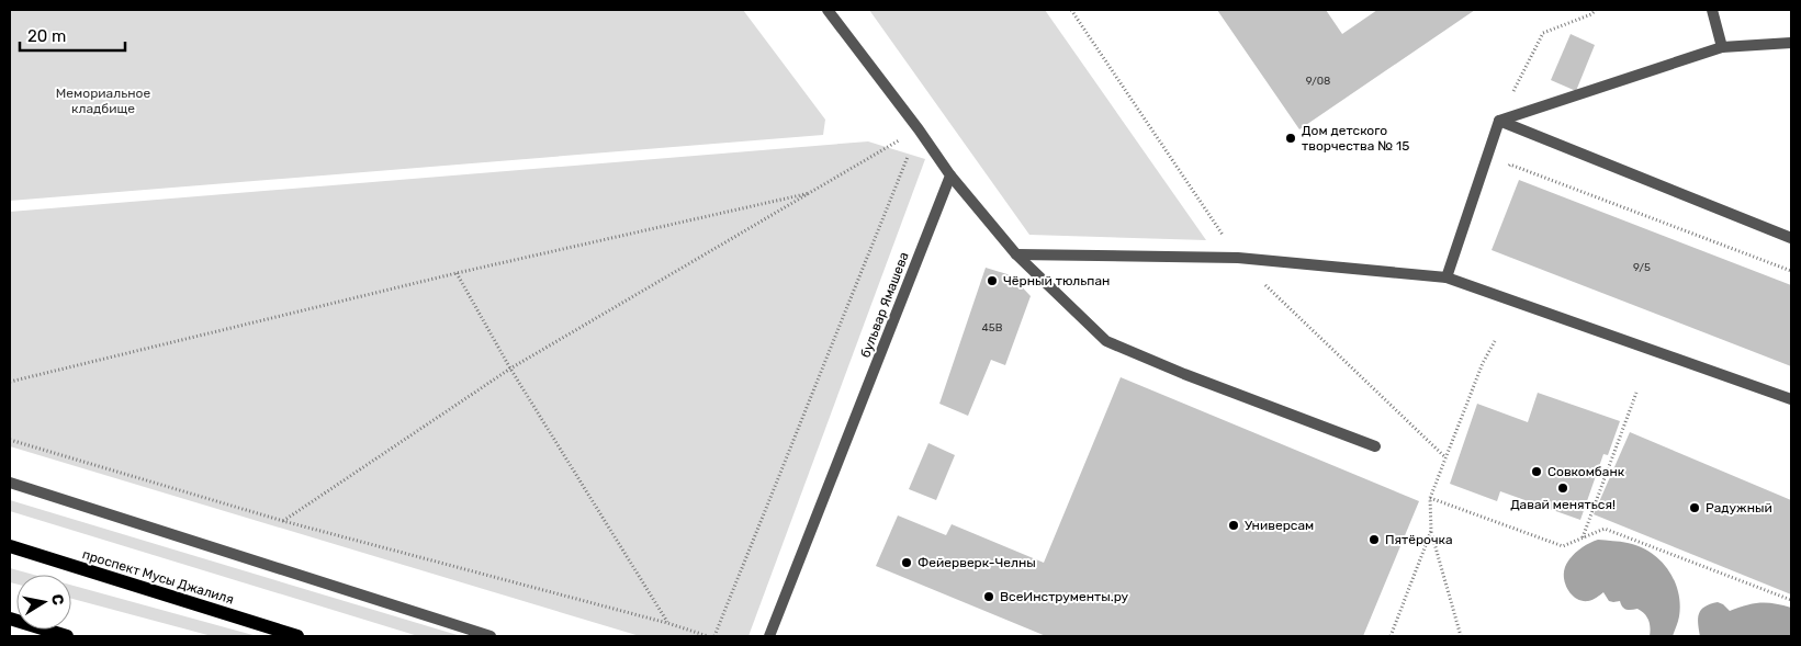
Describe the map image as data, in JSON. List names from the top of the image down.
{
  "streets": {
    "main road": ["проспект Мусы Джалиля"],
    "street": ["бульвар Ямашева"]
  },
  "parks": ["Мемориальное кладбище"],
  "places": [
    "Дом детского творчества № 15",
    "Чёрный тюльпан",
    "Совкомбанк",
    "Давай меняться!",
    "Радужный",
    "Универсам",
    "Пятёрочка",
    "Фейерверк-Челны",
    "ВсеИнструменты.ру"
  ],
  "house_numbers": ["9/08", "9/5", "45В"],
  "scale_bar": "20 m",
  "north": "right"
}
